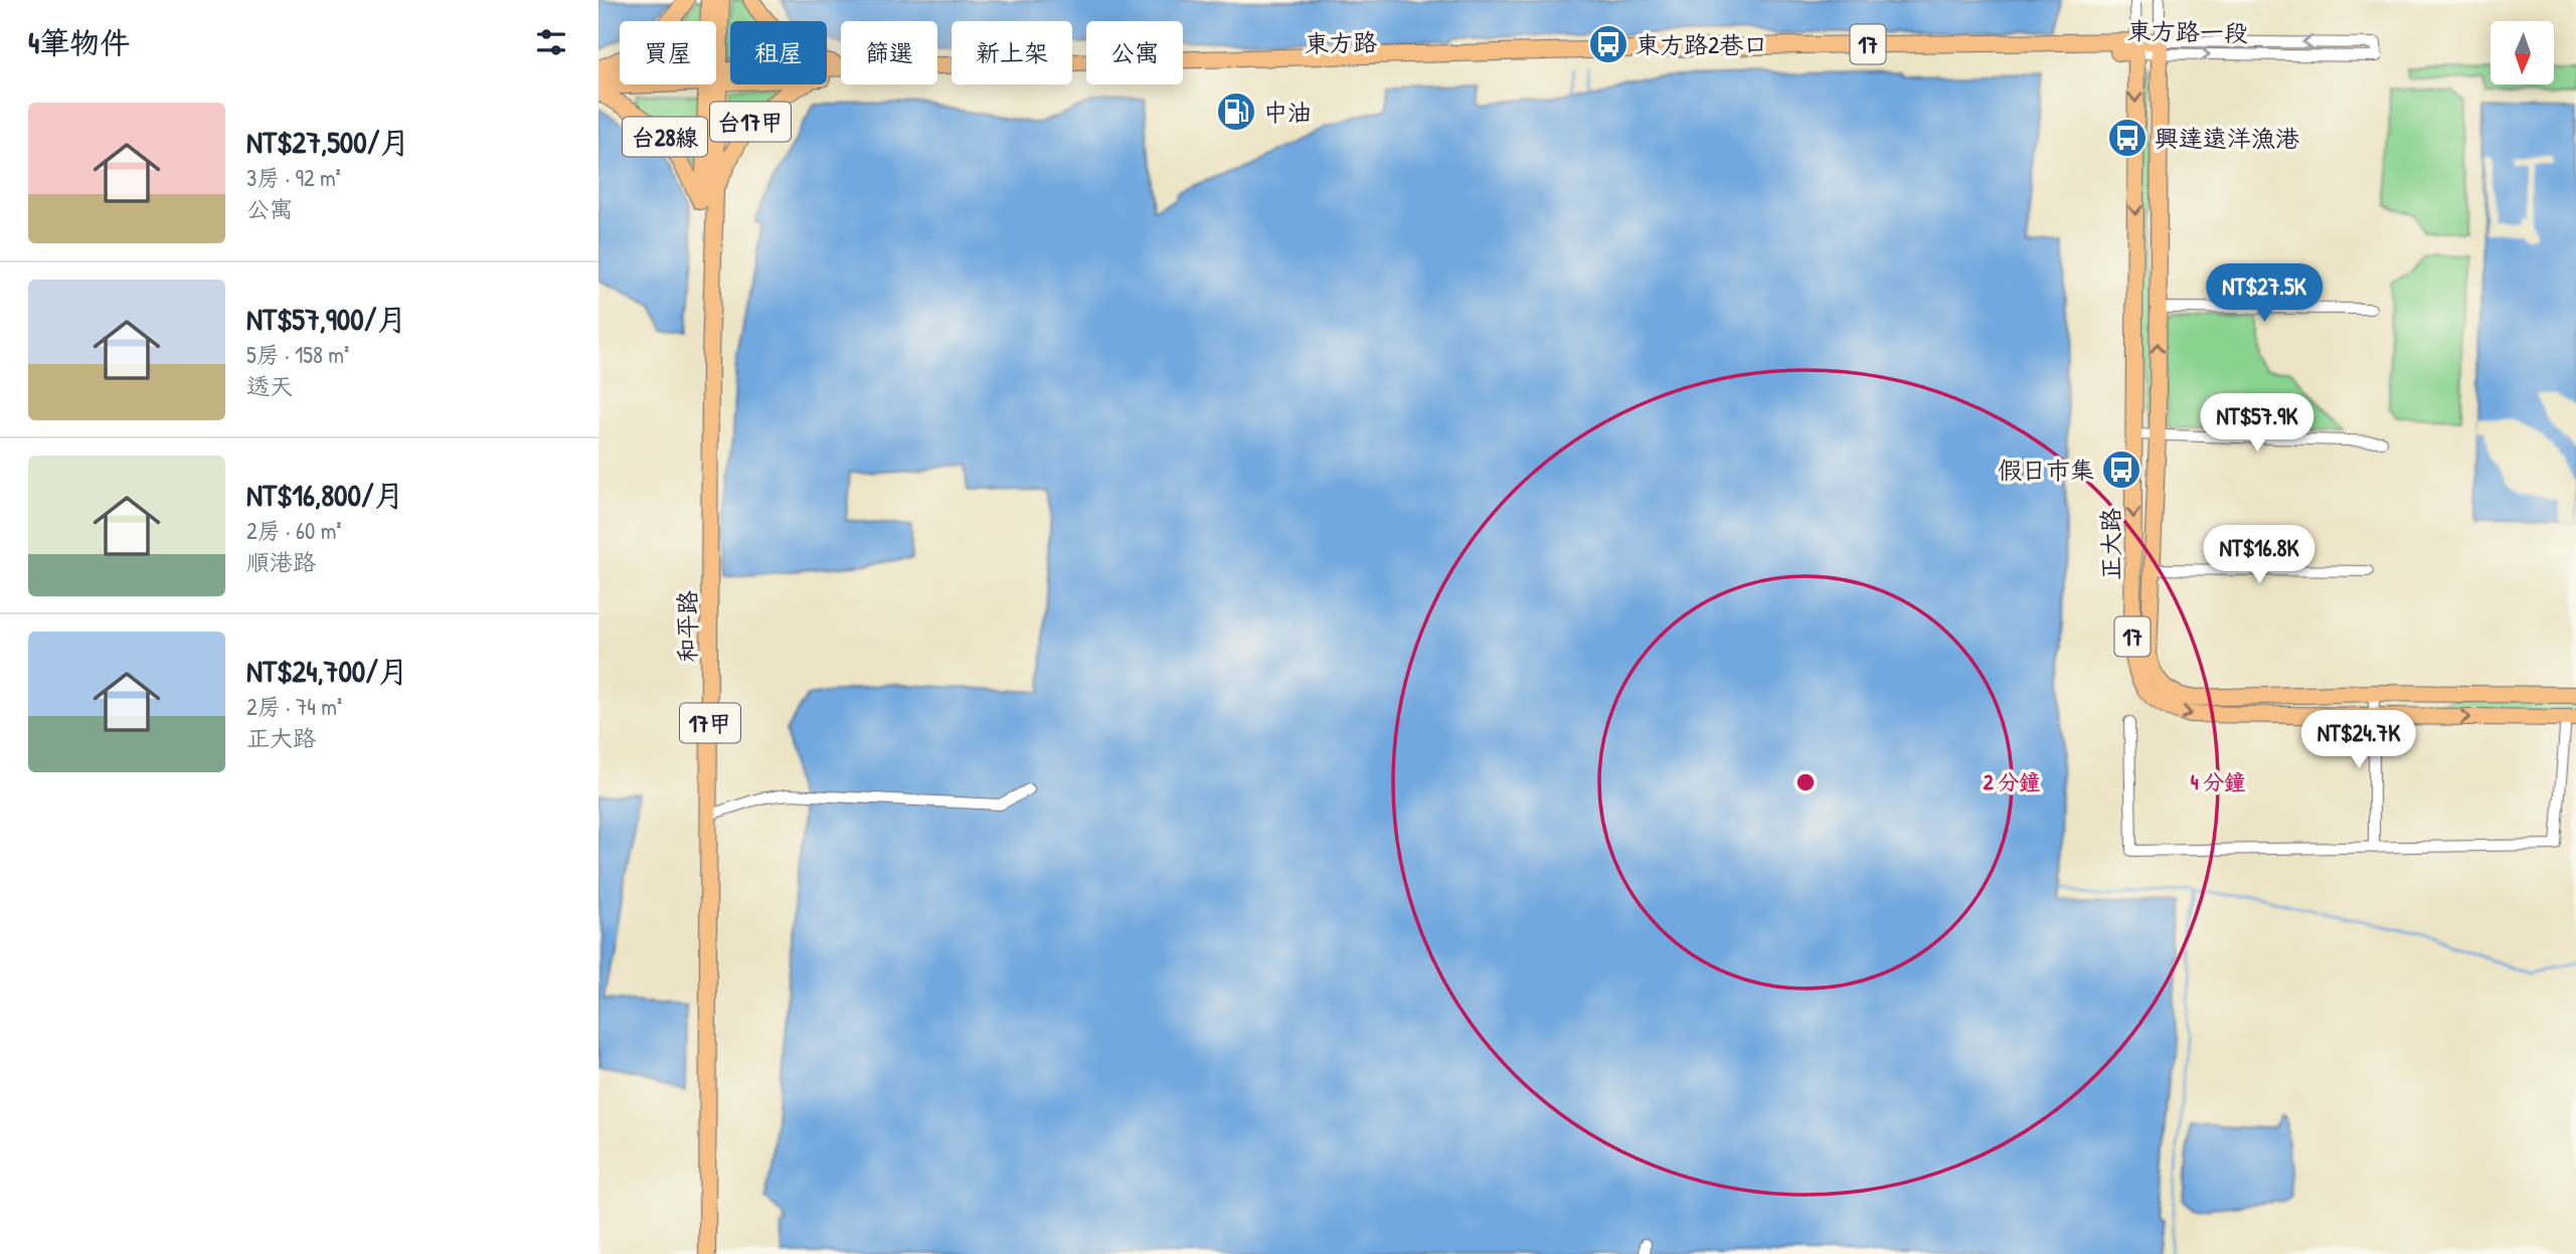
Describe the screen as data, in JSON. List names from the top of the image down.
{
  "streets": {
    "main road": [
      "東方路一段",
      "東方路",
      "17",
      "台17甲",
      "台28線",
      "正大路",
      "和平路",
      "17甲"
    ]
  },
  "crossings": [
    ["東方路一段", "東方路"],
    ["東方路一段", "正大路"],
    ["台17甲", "和平路"],
    ["台28線", "和平路"]
  ],
  "places": {
    "bus stop": ["東方路2巷口", "興達遠洋漁港", "假日市集"],
    "fuel station": ["中油"]
  },
  "north": "bottom",
  "page": {
    "heading": "4筆物件",
    "chip": [
      "買屋",
      "租屋",
      "篩選",
      "新上架",
      "公寓"
    ],
    "list": [
      {
        "name": "NT$27,500/月",
        "note": "3房 · 92 m² · 公寓"
      },
      {
        "name": "NT$57,900/月",
        "note": "5房 · 158 m² · 透天"
      },
      {
        "name": "NT$16,800/月",
        "note": "2房 · 60 m² · 順港路"
      },
      {
        "name": "NT$24,700/月",
        "note": "2房 · 74 m² · 正大路"
      }
    ],
    "price": [
      "NT$27.5K",
      "NT$57.9K",
      "NT$16.8K",
      "NT$24.7K"
    ]
  },
  "rings": ["2 分鐘", "4 分鐘"]
}
